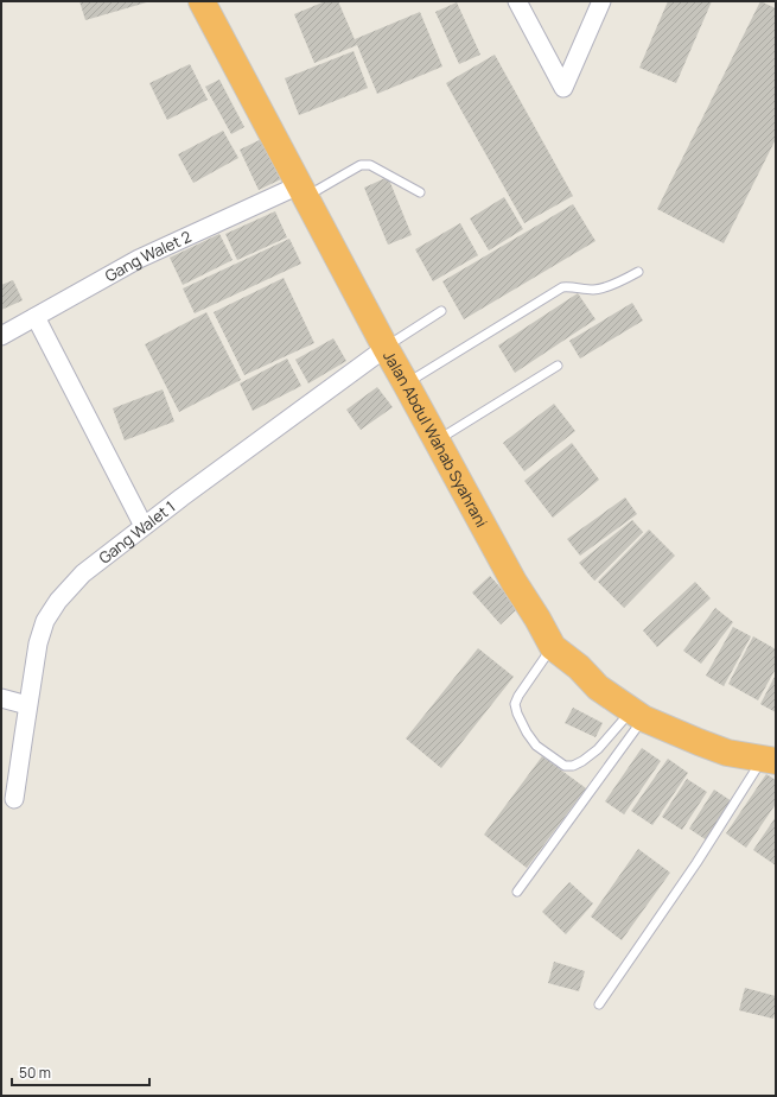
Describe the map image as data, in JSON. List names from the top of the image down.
{
  "streets": {
    "highway": ["Jalan Abdul Wahab Syahrani"],
    "street": ["Gang Walet 2", "Gang Walet 1"]
  },
  "crossings": [
    ["Gang Walet 2", "Jalan Abdul Wahab Syahrani"],
    ["Jalan Abdul Wahab Syahrani", "Gang Walet 1"]
  ],
  "scale_bar": "50 m"
}
